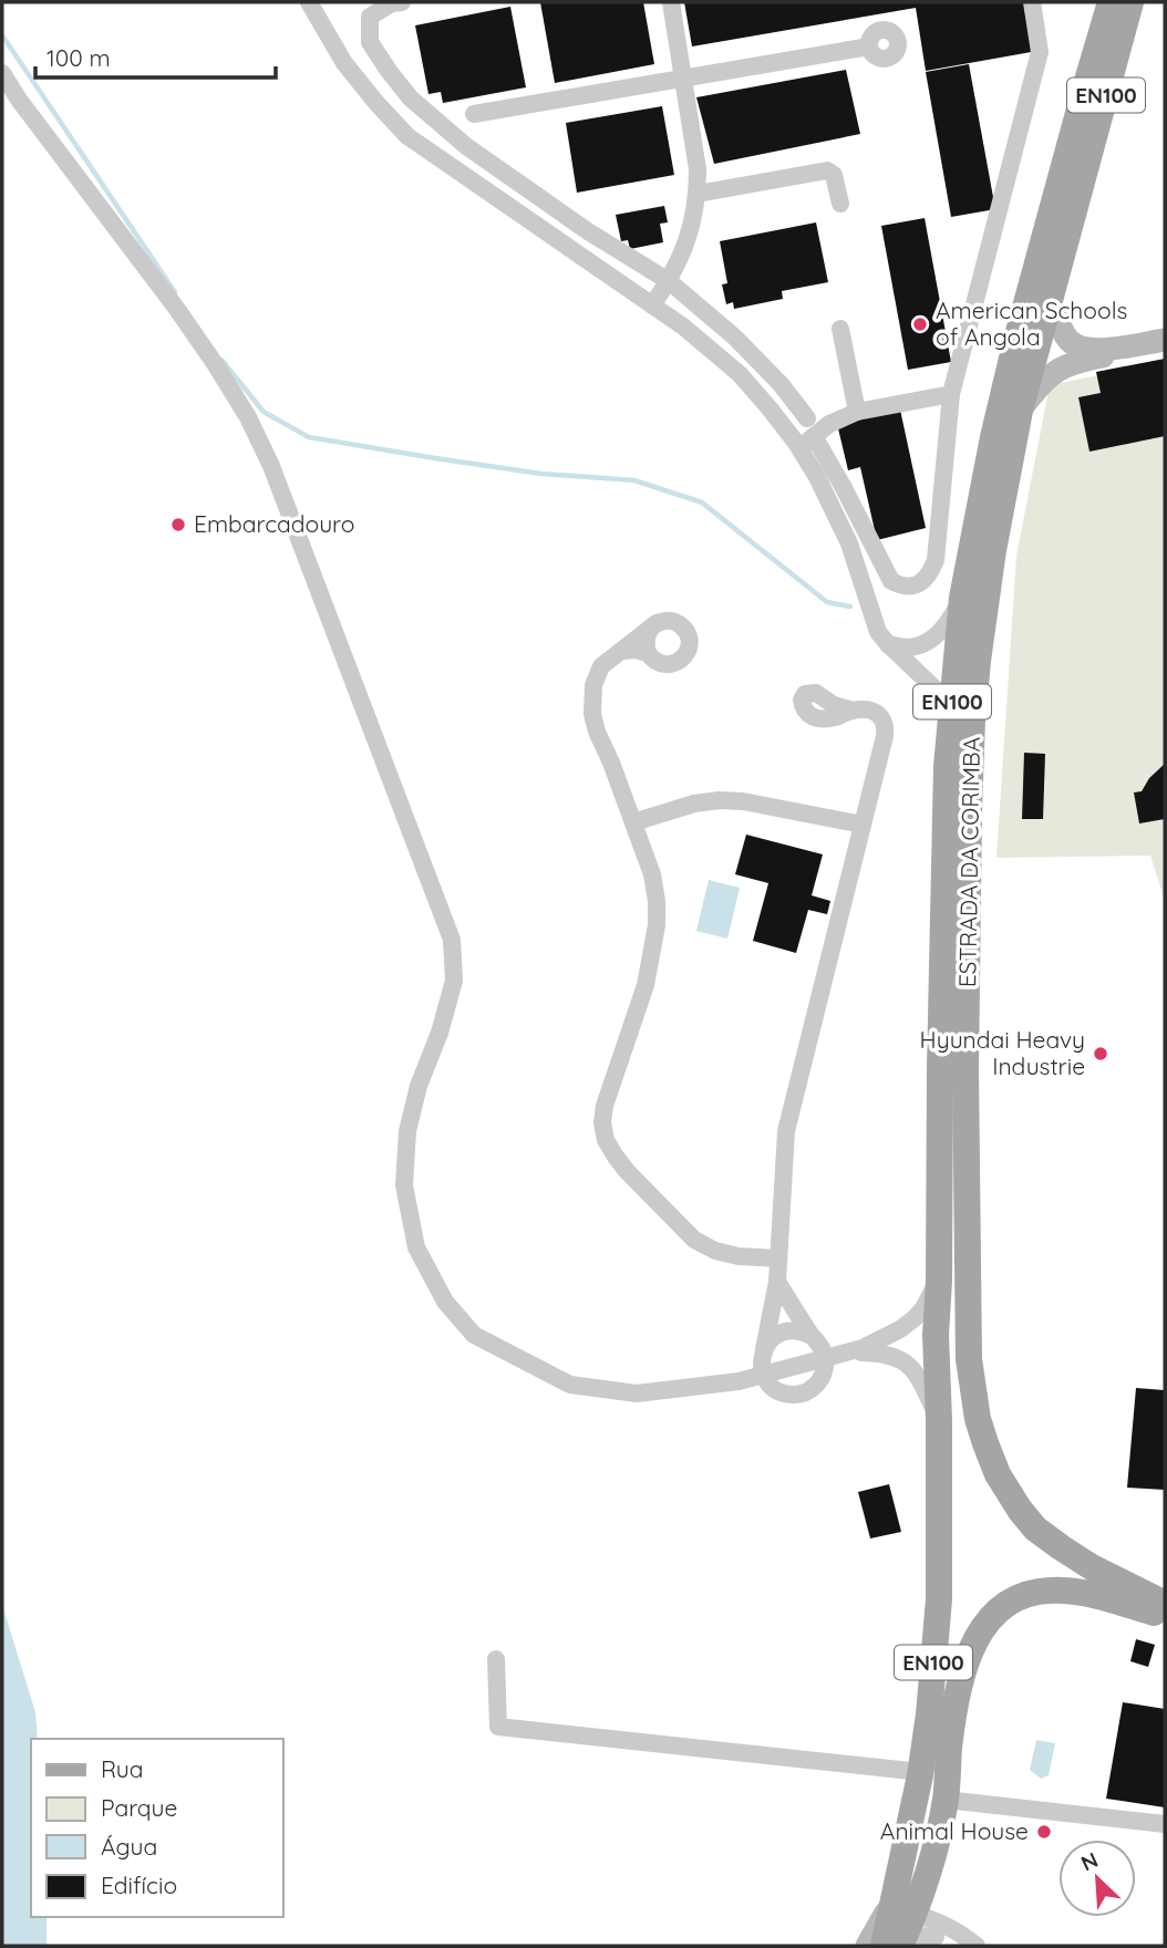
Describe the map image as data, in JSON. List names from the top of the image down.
{
  "streets": {
    "main road": ["EN100", "ESTRADA DA CORIMBA"]
  },
  "crossings": [
    ["EN100", "ESTRADA DA CORIMBA"]
  ],
  "places": [
    "American Schools of Angola",
    "Embarcadouro",
    "Hyundai Heavy Industrie",
    "Animal House"
  ],
  "legend": [
    "Rua",
    "Parque",
    "Água",
    "Edifício"
  ],
  "scale_bar": "100 m",
  "north": "top left"
}
